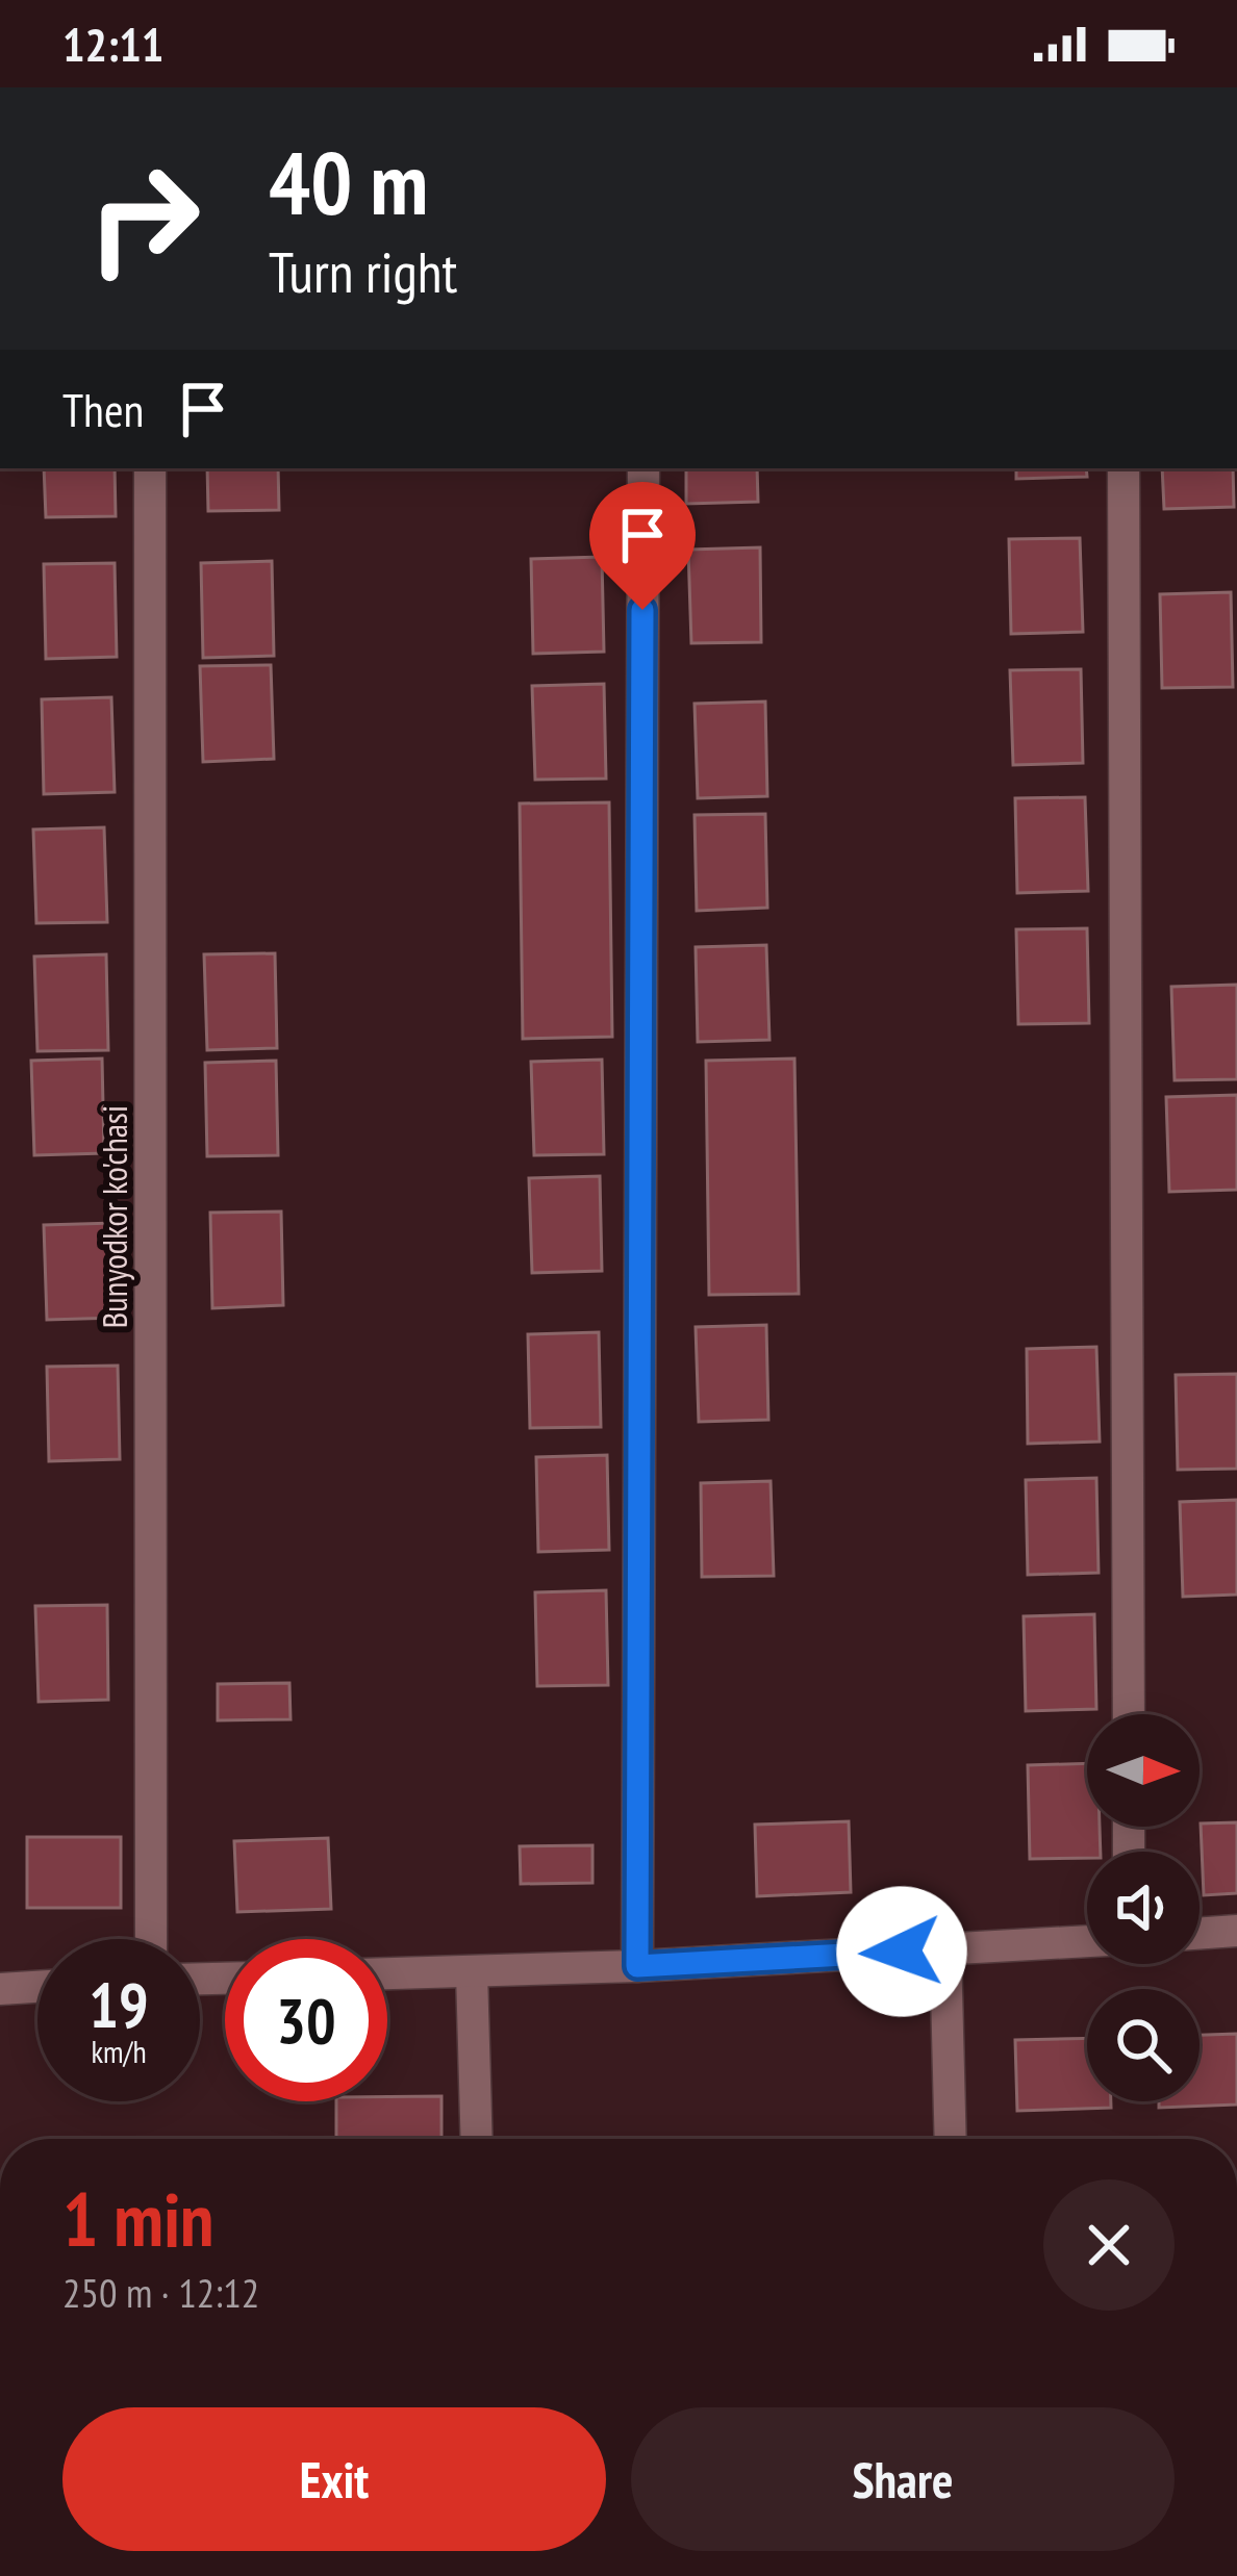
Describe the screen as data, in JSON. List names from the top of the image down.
{
  "streets": {
    "street": ["Bunyodkor ko'chasi"]
  },
  "north": "right",
  "page": {
    "status": "12:11",
    "turn": ["40 m", "Turn right"],
    "then": "Then",
    "speed": "19 km/h",
    "limit": "30",
    "heading": ["1 min", "250 m · 12:12"],
    "buttons": ["Exit", "Share"]
  }
}
